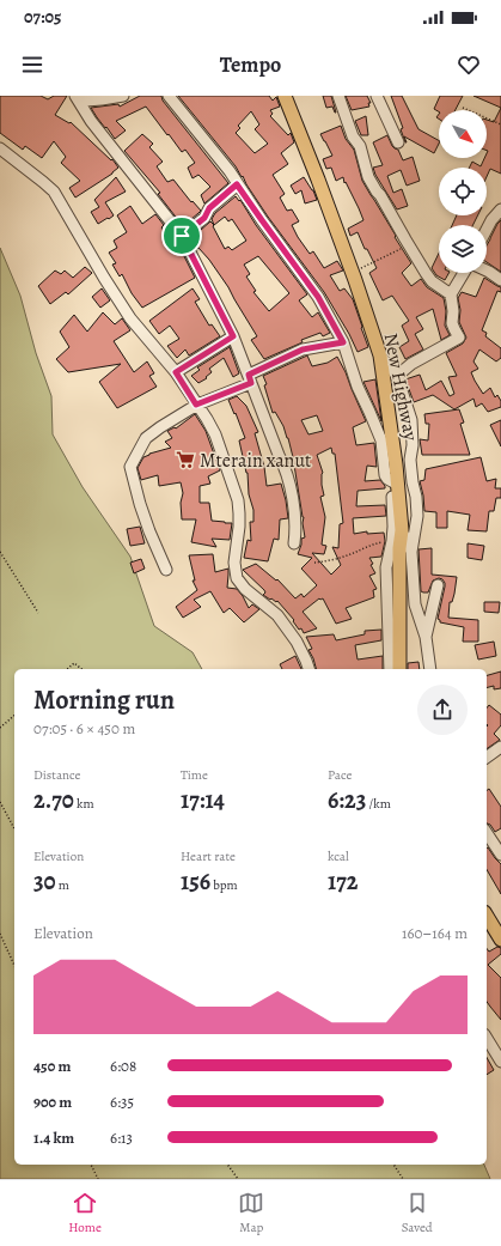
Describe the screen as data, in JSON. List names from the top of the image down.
{
  "streets": {
    "main road": ["New Highway"]
  },
  "places": {
    "supermarket": ["Mterain xanut"]
  },
  "north": "bottom right",
  "page": {
    "status": "07:05",
    "header": "Tempo",
    "heading": ["Morning run", "07:05 · 6 × 450 m"],
    "stats": [
      ["Distance", "2.70 km"],
      ["Time", "17:14"],
      ["Pace", "6:23 /km"],
      ["Elevation", "30 m"],
      ["Heart rate", "156 bpm"],
      ["kcal", "172"]
    ],
    "chart": ["Elevation", "160–164 m"],
    "list": [
      {
        "name": "450 m",
        "note": "6:08"
      },
      {
        "name": "900 m",
        "note": "6:35"
      },
      {
        "name": "1.4 km",
        "note": "6:13"
      }
    ],
    "tabs": ["Home", "Map", "Saved"]
  }
}
